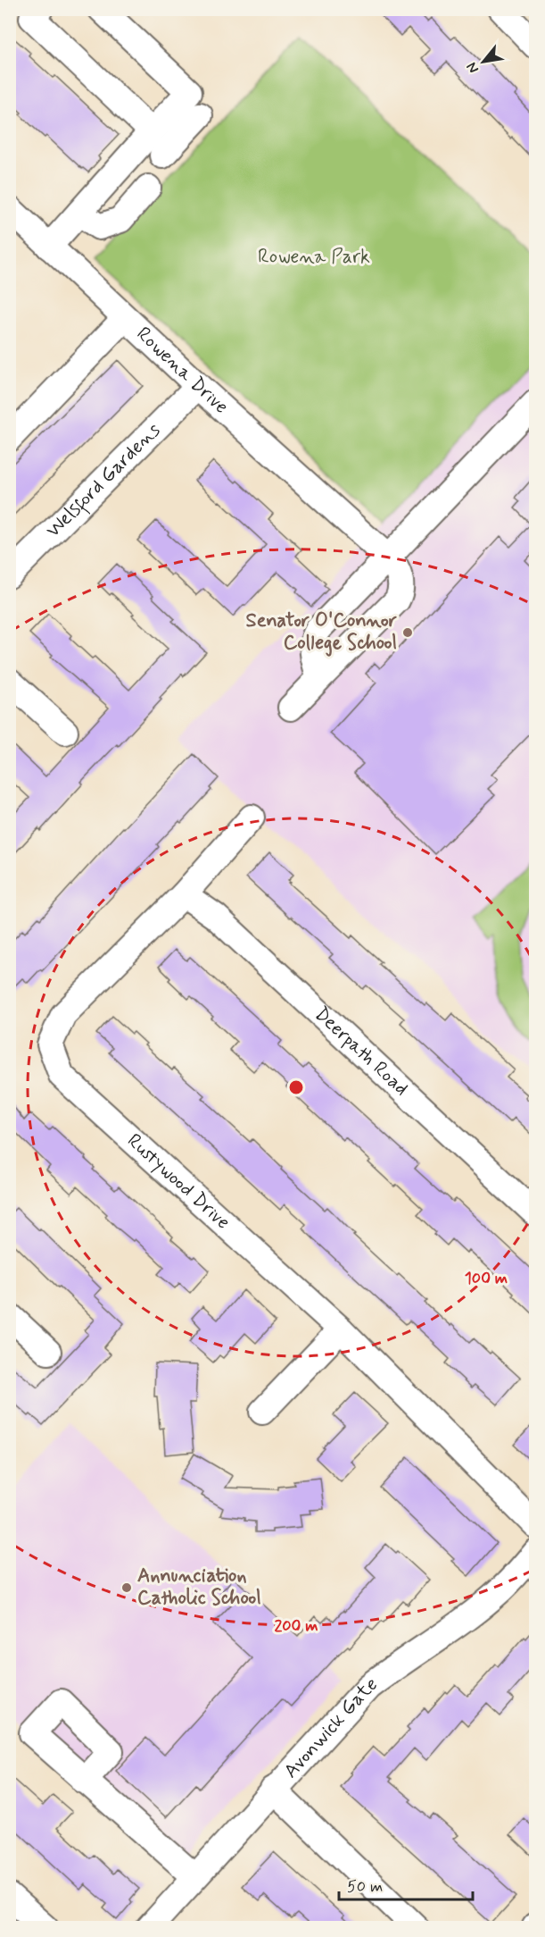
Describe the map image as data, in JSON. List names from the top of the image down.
{
  "streets": {
    "street": [
      "Rowena Drive",
      "Welsford Gardens",
      "Deerpath Road",
      "Rustywood Drive",
      "Avonwick Gate"
    ]
  },
  "crossings": [
    ["Rowena Drive", "Welsford Gardens"],
    ["Deerpath Road", "Rustywood Drive"]
  ],
  "parks": ["Rowena Park"],
  "places": ["Senator O'Connor College School", "Annunciation Catholic School"],
  "scale_bar": "50 m",
  "north": "bottom left",
  "rings": ["100 m", "200 m"]
}
